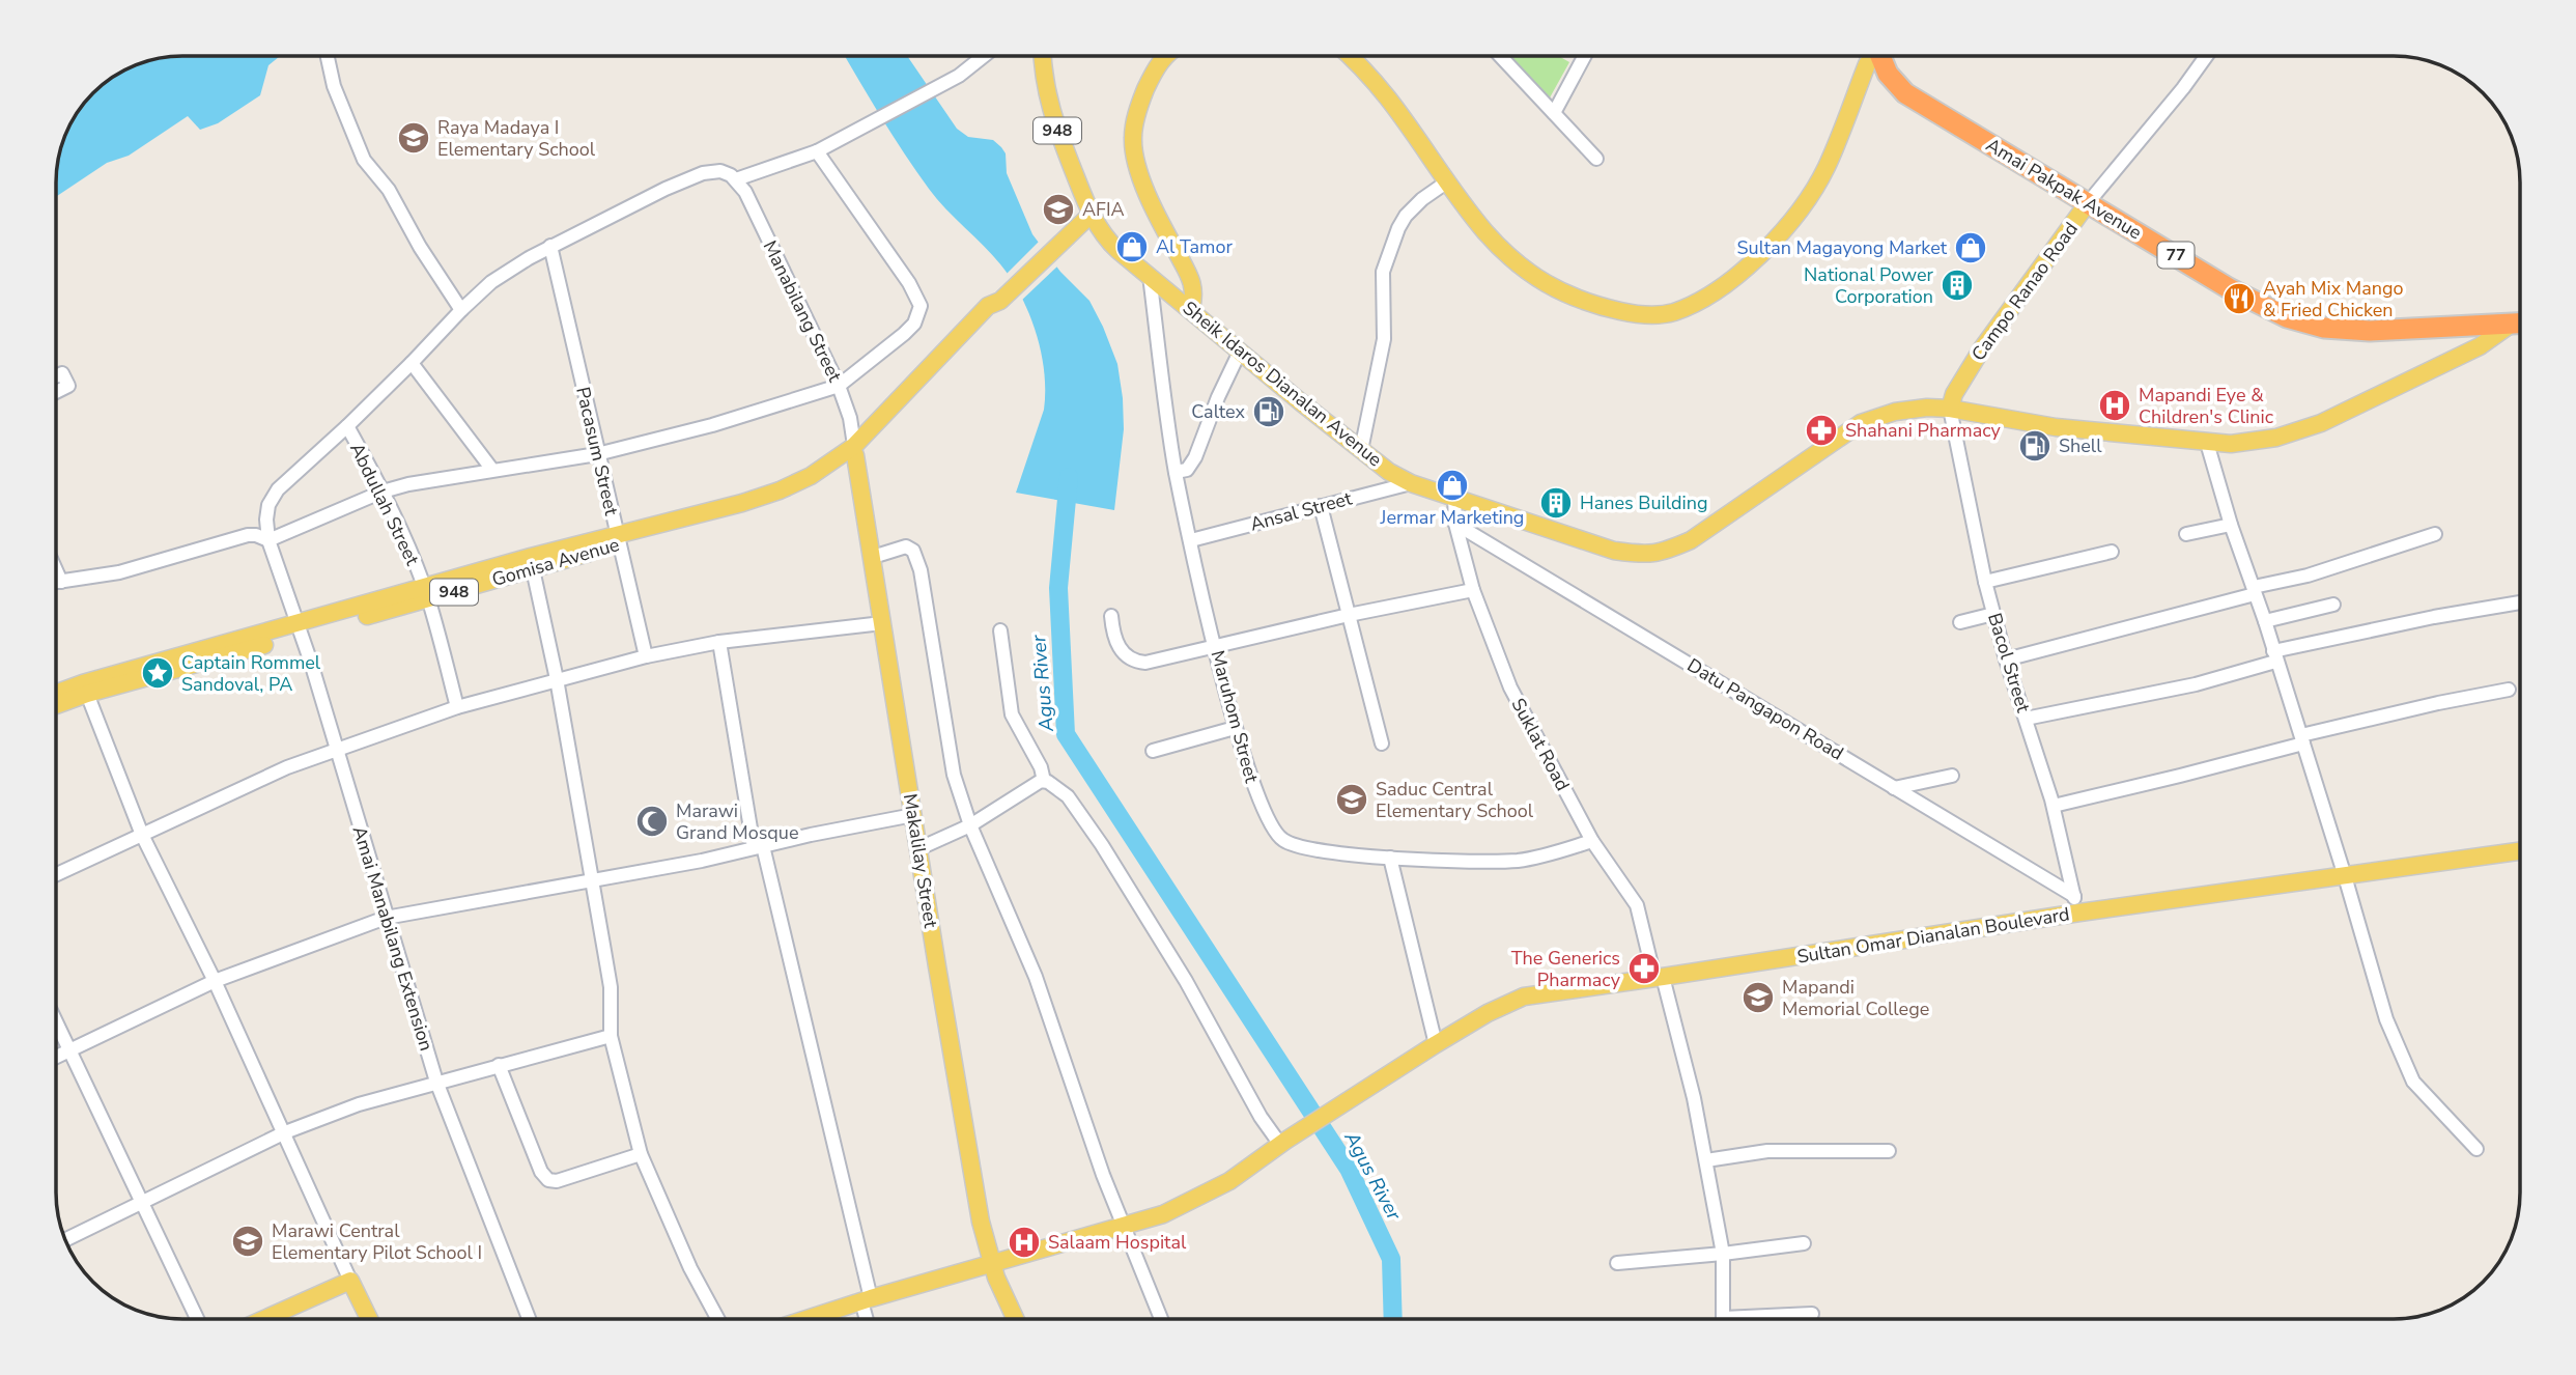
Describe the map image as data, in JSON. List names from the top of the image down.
{
  "streets": {
    "highway": ["Amai Pakpak Avenue", "77"],
    "main road": [
      "948",
      "Campo Ranao Road",
      "Sheik Idaros Dianalan Avenue",
      "Gomisa Avenue",
      "Makalilay Street",
      "Sultan Omar Dianalan Boulevard"
    ],
    "street": [
      "Manabilang Street",
      "Pacasum Street",
      "Abdullah Street",
      "Ansal Street",
      "Bacol Street",
      "Datu Pangapon Road",
      "Maruhom Street",
      "Suklat Road",
      "Amai Manabilang Extension"
    ]
  },
  "crossings": [
    ["948", "Sheik Idaros Dianalan Avenue"],
    ["948", "Gomisa Avenue"],
    ["Amai Pakpak Avenue", "Campo Ranao Road"],
    ["Campo Ranao Road", "Sheik Idaros Dianalan Avenue"],
    ["Campo Ranao Road", "Bacol Street"],
    ["Manabilang Street", "Gomisa Avenue"],
    ["Manabilang Street", "Makalilay Street"],
    ["Manabilang Street", "Amai Manabilang Extension"],
    ["Sheik Idaros Dianalan Avenue", "Ansal Street"],
    ["Sheik Idaros Dianalan Avenue", "Gomisa Avenue"],
    ["Sheik Idaros Dianalan Avenue", "Bacol Street"],
    ["Sheik Idaros Dianalan Avenue", "Maruhom Street"],
    ["Sheik Idaros Dianalan Avenue", "Suklat Road"],
    ["Pacasum Street", "Gomisa Avenue"],
    ["Pacasum Street", "Amai Manabilang Extension"],
    ["Abdullah Street", "Gomisa Avenue"],
    ["Abdullah Street", "Amai Manabilang Extension"],
    ["Ansal Street", "Maruhom Street"],
    ["Gomisa Avenue", "Makalilay Street"],
    ["Gomisa Avenue", "Amai Manabilang Extension"],
    ["Bacol Street", "Datu Pangapon Road"],
    ["Bacol Street", "Sultan Omar Dianalan Boulevard"],
    ["Datu Pangapon Road", "Suklat Road"],
    ["Maruhom Street", "Suklat Road"],
    ["Suklat Road", "Sultan Omar Dianalan Boulevard"],
    ["Makalilay Street", "Sultan Omar Dianalan Boulevard"]
  ],
  "water": ["Agus River"],
  "places": {
    "school or university": [
      "Raya Madaya I Elementary School",
      "AFIA",
      "Saduc Central Elementary School",
      "Mapandi Memorial College",
      "Marawi Central Elementary Pilot School I"
    ],
    "shop": ["Al Tamor", "Sultan Magayong Market", "Jermar Marketing"],
    "building": ["National Power Corporation", "Hanes Building"],
    "restaurant": ["Ayah Mix Mango & Fried Chicken"],
    "hospital": ["Mapandi Eye & Children's Clinic", "Salaam Hospital"],
    "fuel station": ["Caltex", "Shell"],
    "pharmacy": ["Shahani Pharmacy", "The Generics Pharmacy"],
    "place": ["Captain Rommel Sandoval, PA"],
    "mosque": ["Marawi Grand Mosque"]
  }
}
